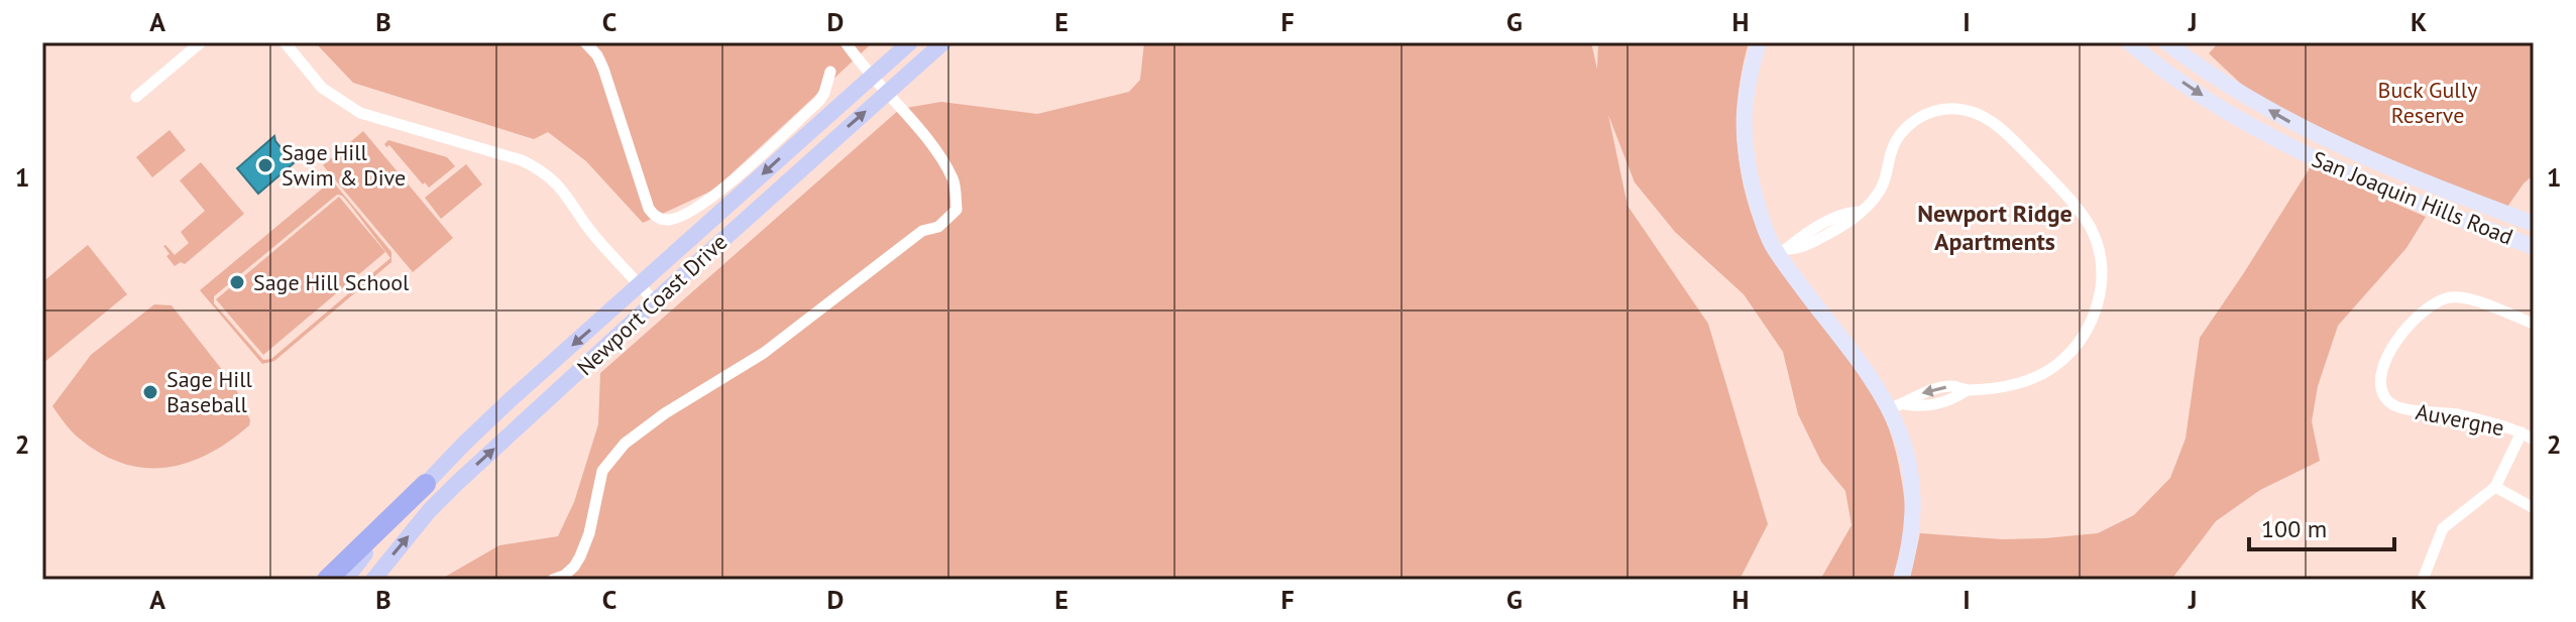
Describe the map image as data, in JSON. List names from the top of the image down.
{
  "streets": {
    "main road": ["San Joaquin Hills Road", "Newport Coast Drive"],
    "street": ["Auvergne"]
  },
  "districts": ["Newport Ridge Apartments"],
  "parks": ["Buck Gully Reserve"],
  "places": ["Sage Hill Swim & Dive", "Sage Hill School", "Sage Hill Baseball"],
  "scale_bar": "100 m",
  "grid": {
    "columns": [
      "A",
      "B",
      "C",
      "D",
      "E",
      "F",
      "G",
      "H",
      "I",
      "J",
      "K"
    ],
    "rows": ["1", "2"]
  }
}
